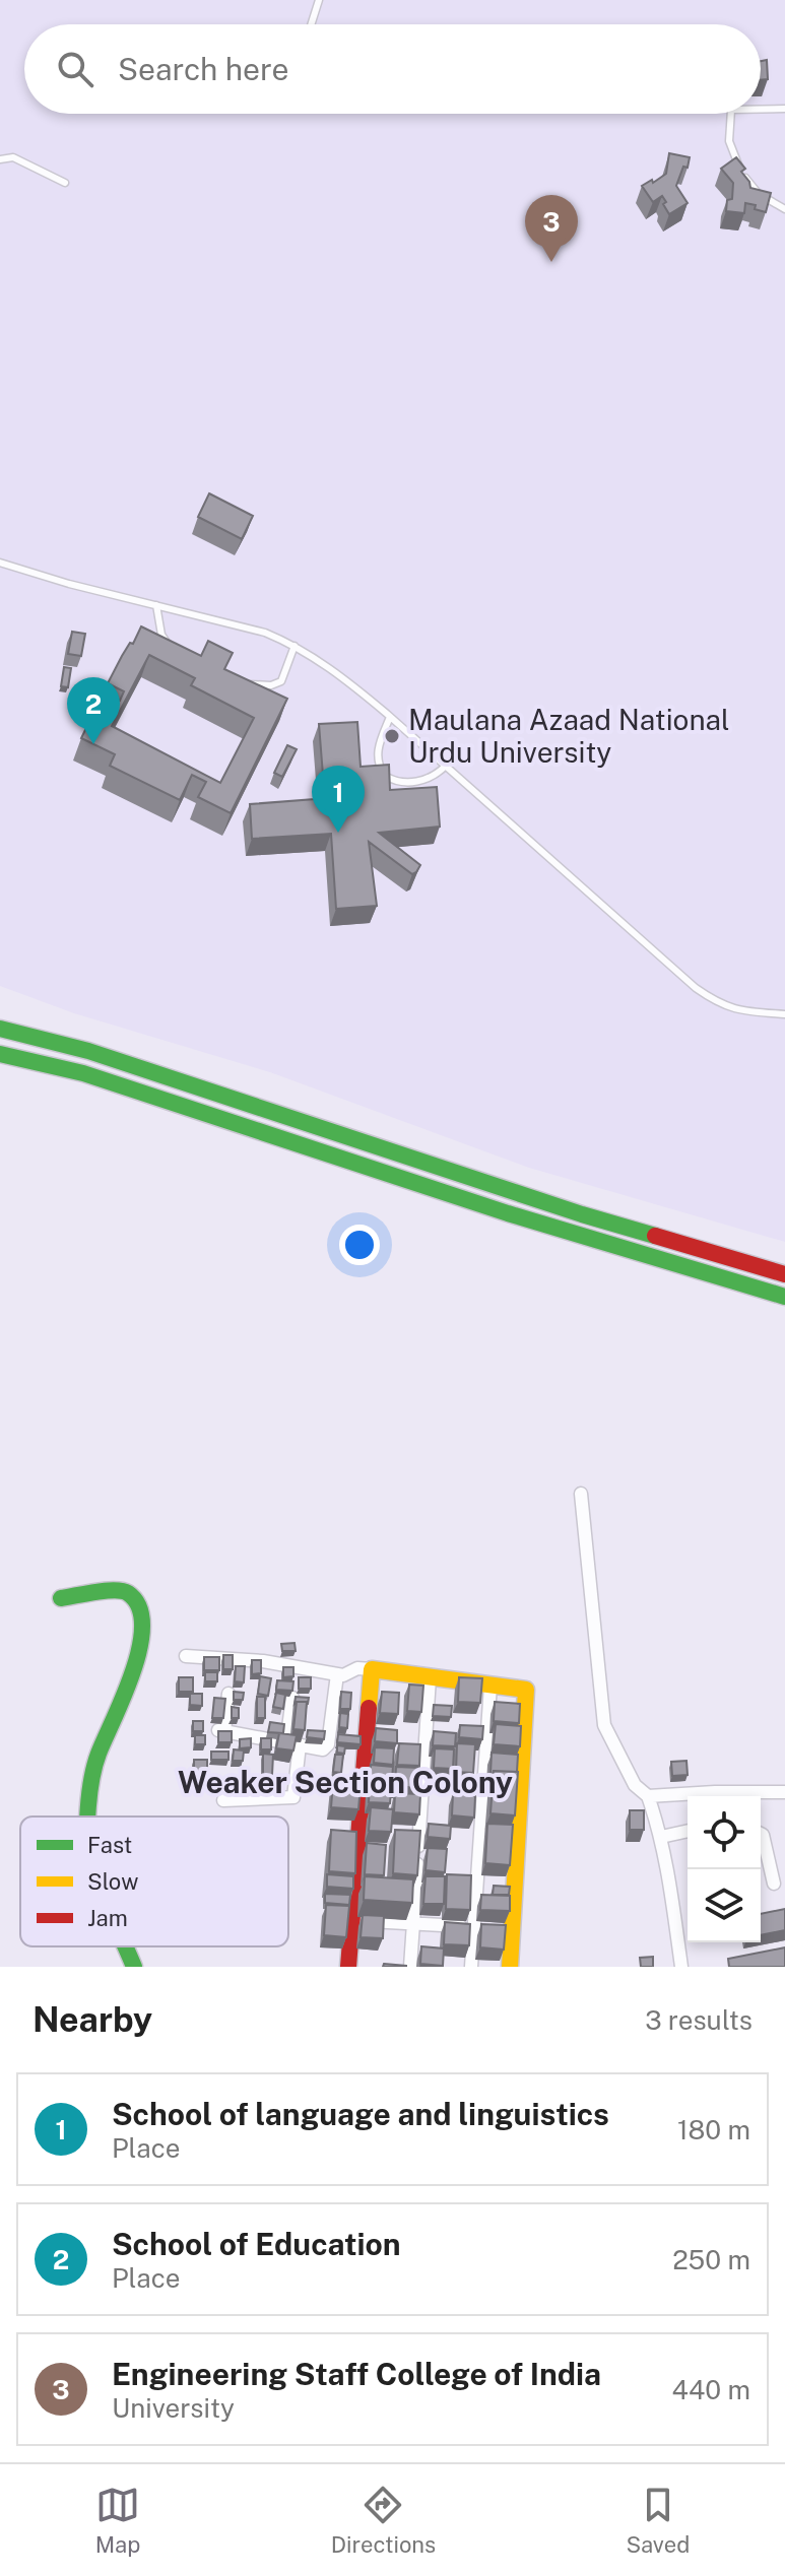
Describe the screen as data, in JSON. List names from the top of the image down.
{
  "districts": ["Weaker Section Colony"],
  "places": ["Maulana Azaad National Urdu University"],
  "legend": ["Fast", "Slow", "Jam"],
  "page": {
    "search": "Search here",
    "pins": ["3", "2", "1"],
    "heading": ["Nearby", "3 results"],
    "list": [
      {
        "mark": "1",
        "name": "School of language and linguistics",
        "note": "Place",
        "value": "180 m"
      },
      {
        "mark": "2",
        "name": "School of Education",
        "note": "Place",
        "value": "250 m"
      },
      {
        "mark": "3",
        "name": "Engineering Staff College of India",
        "note": "University",
        "value": "440 m"
      }
    ],
    "nav": ["Map", "Directions", "Saved"]
  }
}
